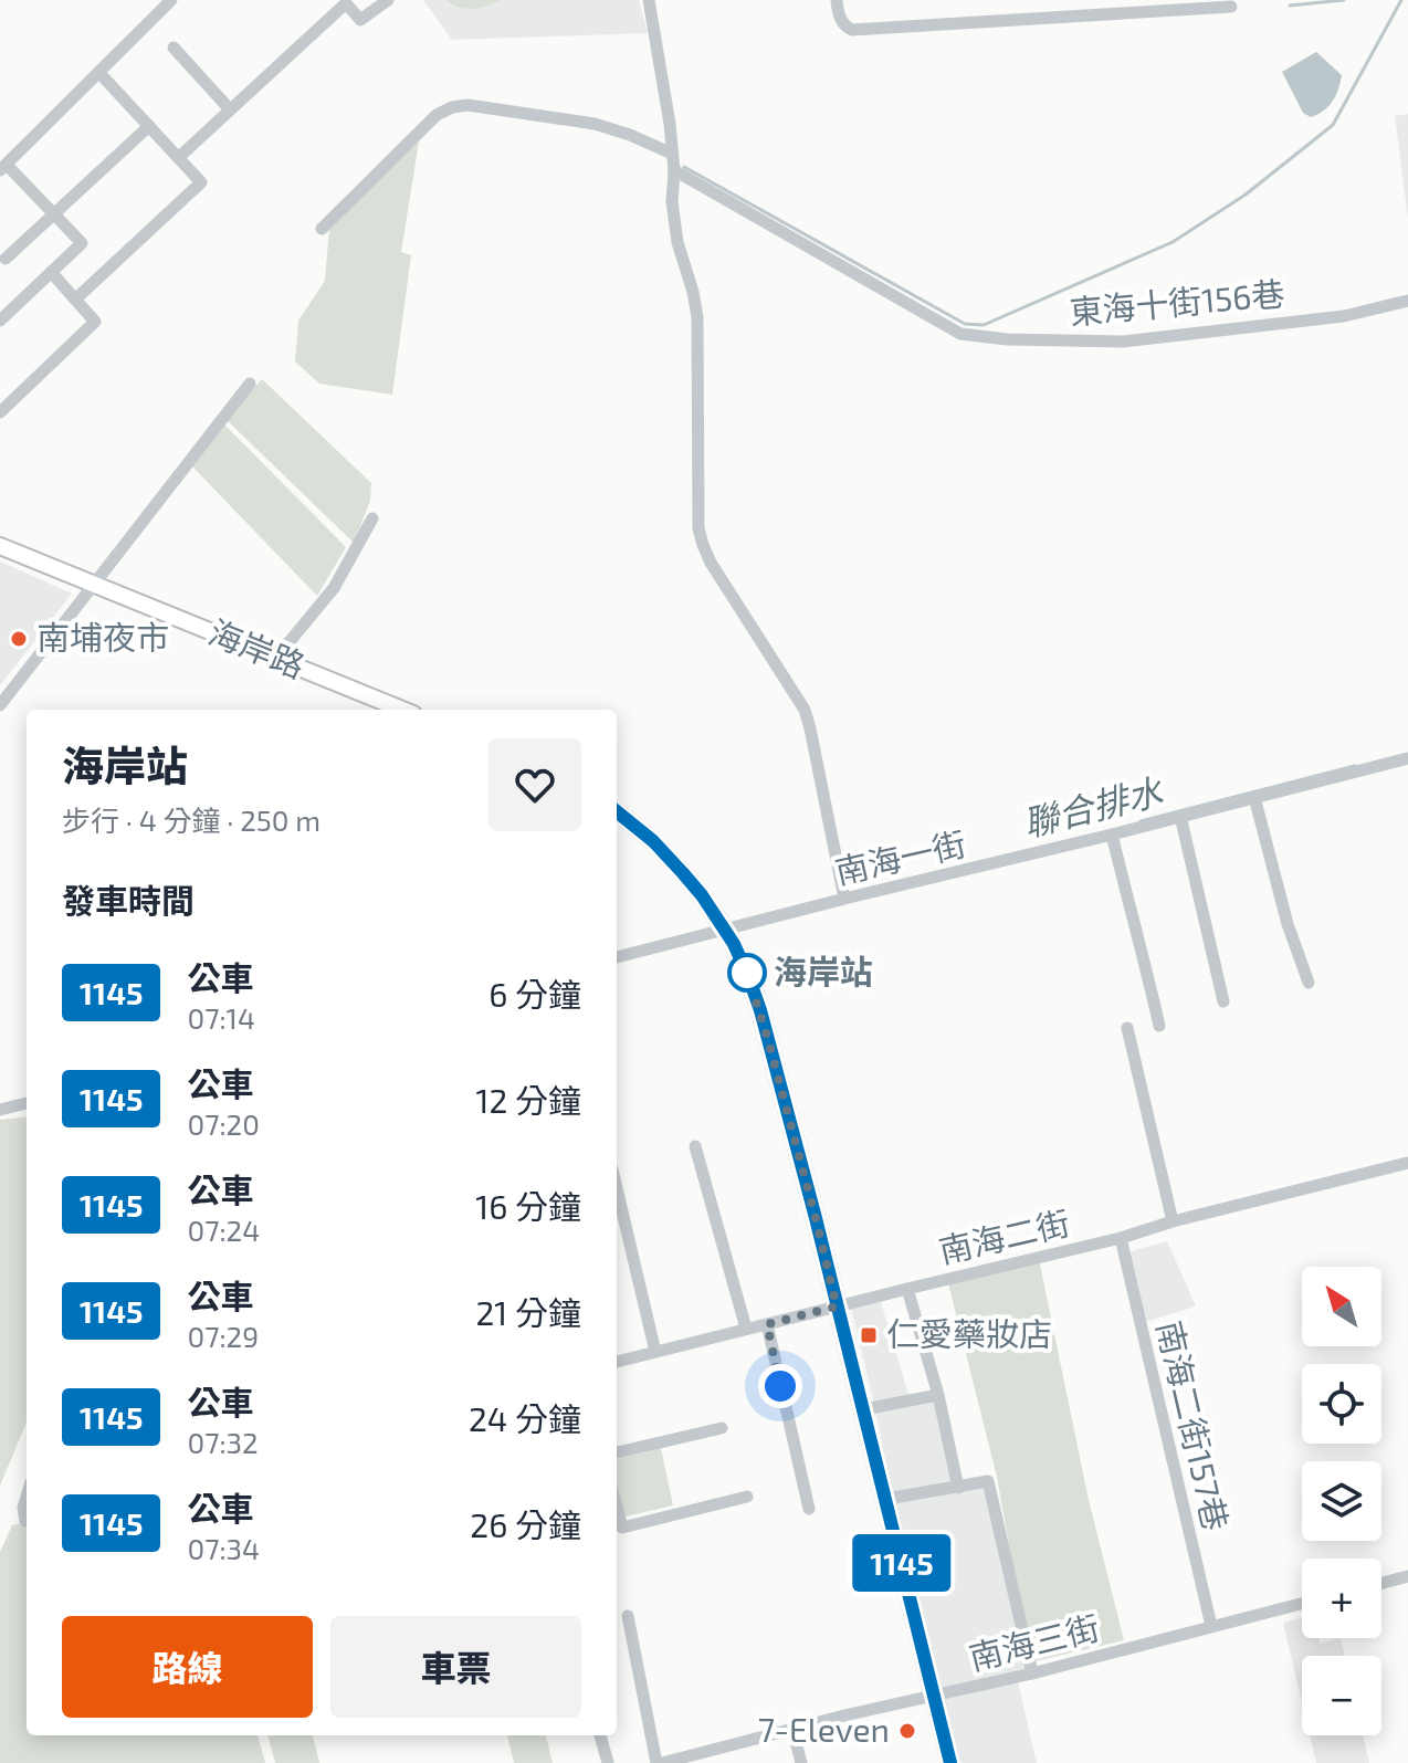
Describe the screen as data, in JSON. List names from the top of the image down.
{
  "streets": {
    "main road": ["海岸路"],
    "street": [
      "東海十街156巷",
      "南海一街",
      "南海二街",
      "南海二街157巷",
      "南海三街"
    ]
  },
  "crossings": [
    ["南海二街", "南海二街157巷"],
    ["南海二街157巷", "南海三街"]
  ],
  "water": ["聯合排水"],
  "places": {
    "other": ["南埔夜市", "海岸站", "7-Eleven"],
    "transit": ["仁愛藥妝店"]
  },
  "lines": ["bus line 1145"],
  "north": "top left",
  "page": {
    "on_map": "1145",
    "heading": [
      ["海岸站", "步行 · 4 分鐘 · 250 m"],
      "發車時間"
    ],
    "list": [
      {
        "mark": "1145",
        "name": "公車",
        "note": "07:14",
        "value": "6 分鐘"
      },
      {
        "mark": "1145",
        "name": "公車",
        "note": "07:20",
        "value": "12 分鐘"
      },
      {
        "mark": "1145",
        "name": "公車",
        "note": "07:24",
        "value": "16 分鐘"
      },
      {
        "mark": "1145",
        "name": "公車",
        "note": "07:29",
        "value": "21 分鐘"
      },
      {
        "mark": "1145",
        "name": "公車",
        "note": "07:32",
        "value": "24 分鐘"
      },
      {
        "mark": "1145",
        "name": "公車",
        "note": "07:34",
        "value": "26 分鐘"
      }
    ],
    "map_buttons": ["+", "−"],
    "buttons": ["路線", "車票"]
  }
}
